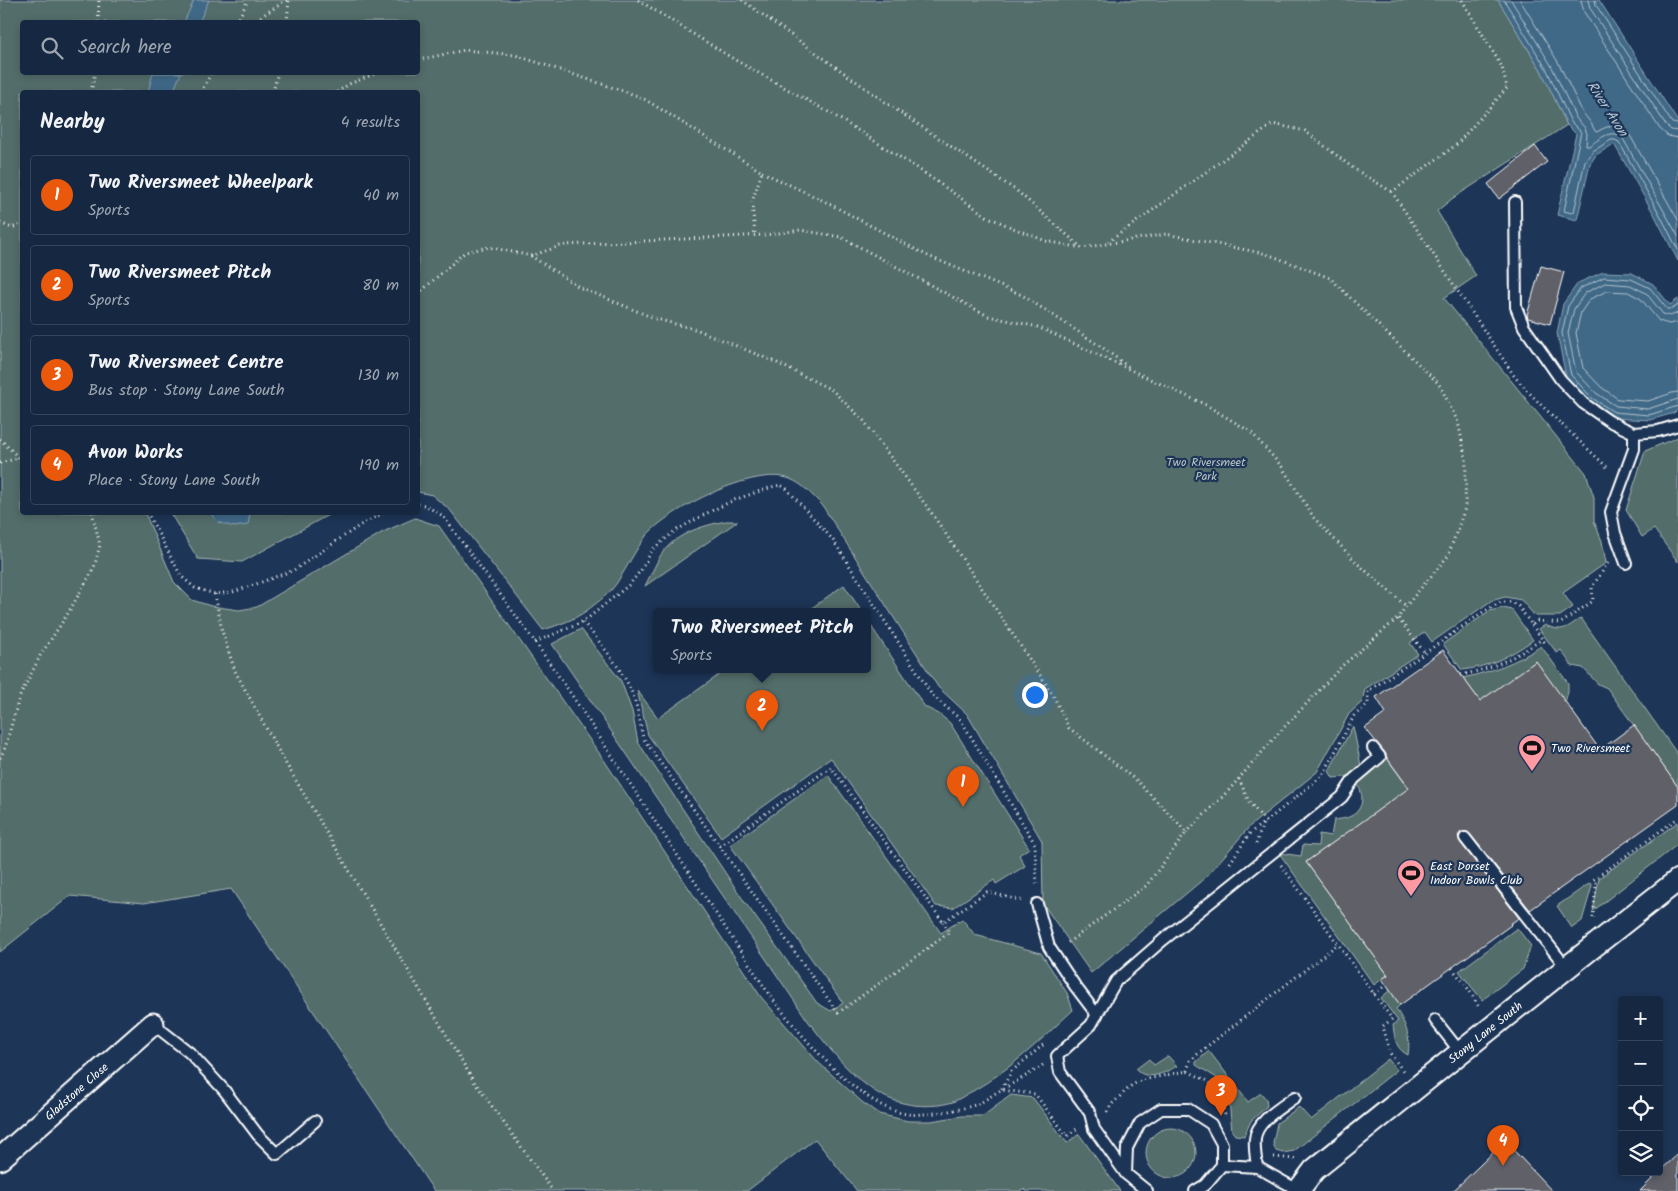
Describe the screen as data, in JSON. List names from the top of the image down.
{
  "streets": {
    "street": ["Stony Lane South", "Gladstone Close"]
  },
  "water": ["River Avon"],
  "parks": ["Two Riversmeet Park"],
  "places": {
    "sports": ["Two Riversmeet", "East Dorset Indoor Bowls Club"]
  },
  "page": {
    "search": "Search here",
    "heading": ["Nearby", "4 results"],
    "list": [
      {
        "mark": "1",
        "name": "Two Riversmeet Wheelpark",
        "note": "Sports",
        "value": "40 m"
      },
      {
        "mark": "2",
        "name": "Two Riversmeet Pitch",
        "note": "Sports",
        "value": "80 m"
      },
      {
        "mark": "3",
        "name": "Two Riversmeet Centre",
        "note": "Bus stop · Stony Lane South",
        "value": "130 m"
      },
      {
        "mark": "4",
        "name": "Avon Works",
        "note": "Place · Stony Lane South",
        "value": "190 m"
      }
    ],
    "popup": ["Two Riversmeet Pitch", "Sports"],
    "pins": [
      "2",
      "1",
      "3",
      "4"
    ],
    "map_buttons": ["+", "−"]
  }
}
